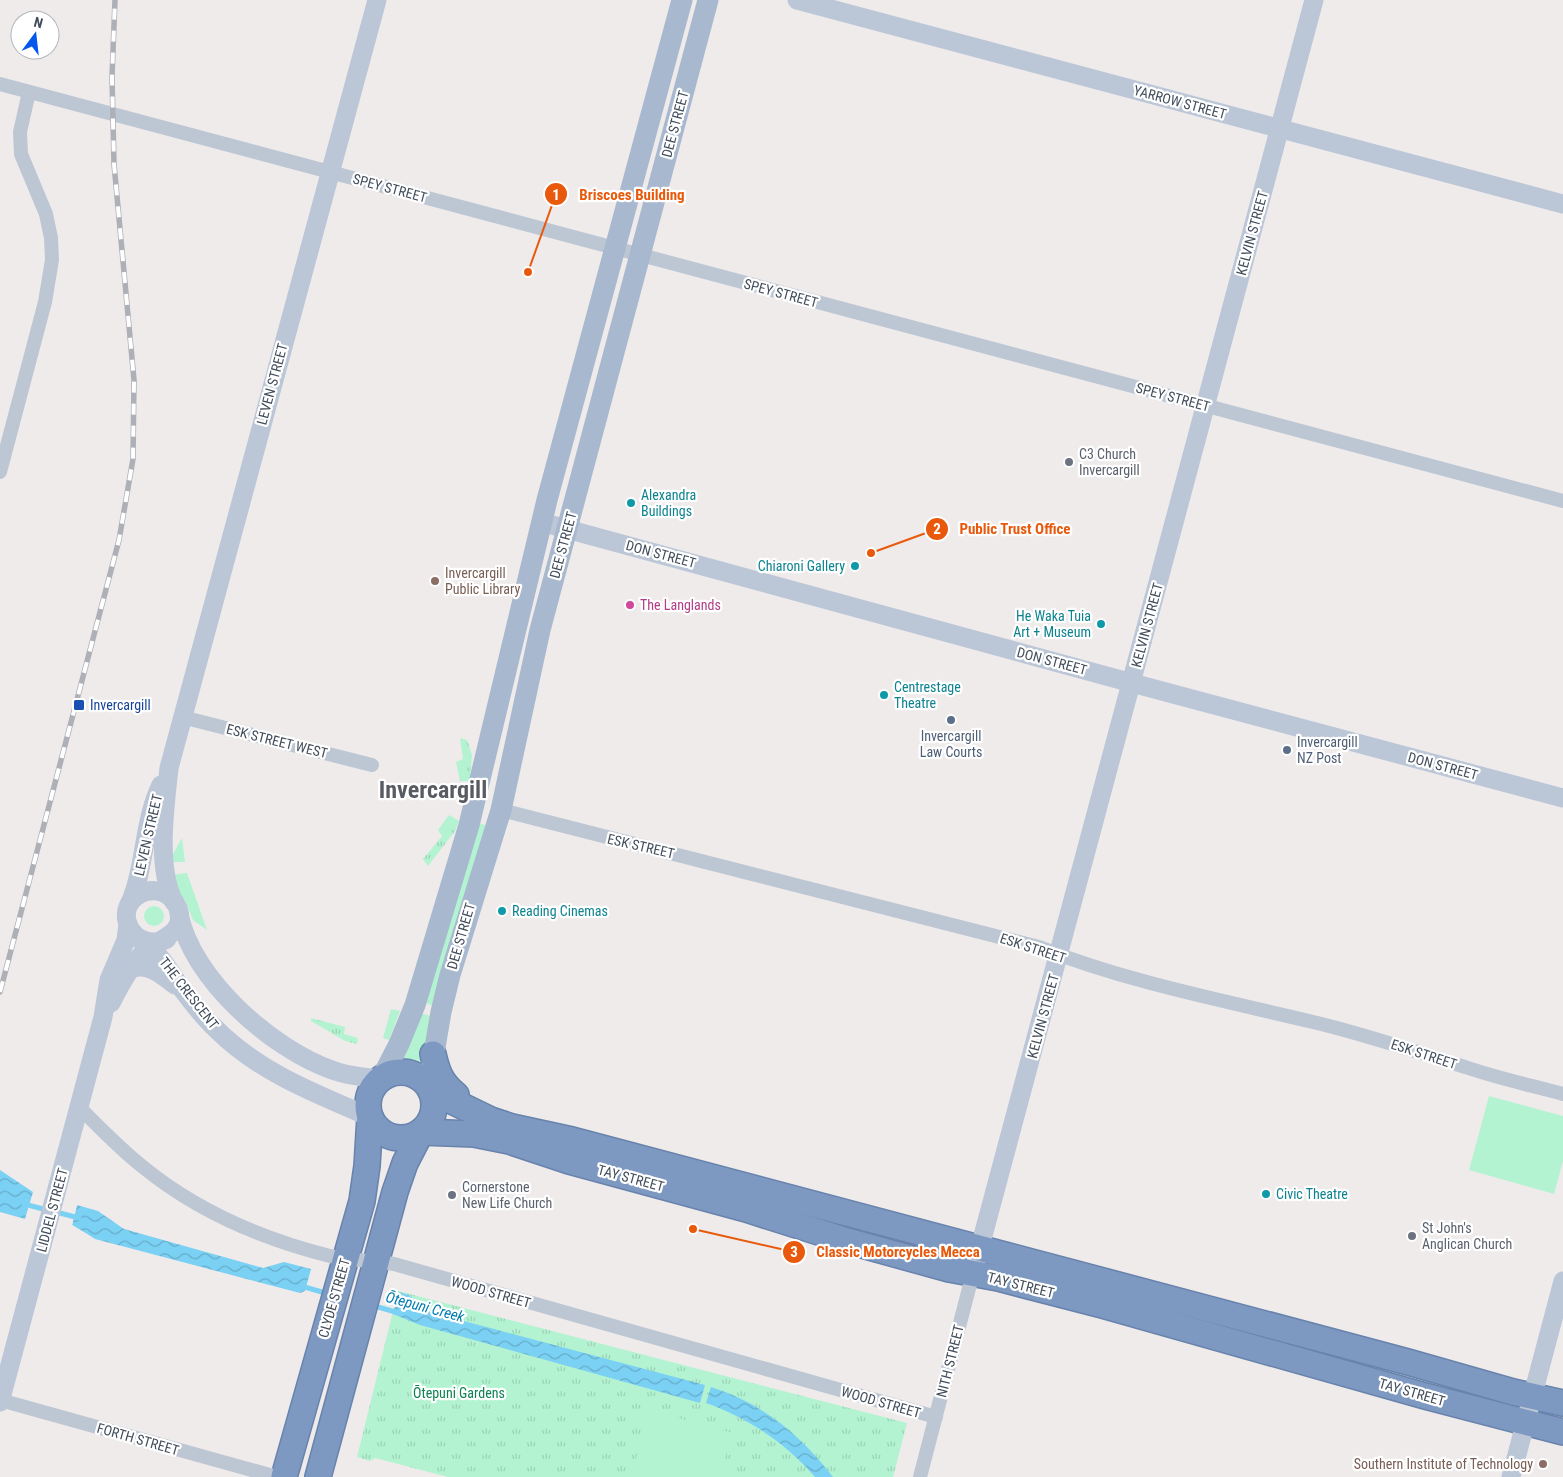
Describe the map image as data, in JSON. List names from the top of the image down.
{
  "streets": {
    "highway": ["TAY STREET", "CLYDE STREET"],
    "main road": ["DEE STREET"],
    "street": [
      "YARROW STREET",
      "SPEY STREET",
      "KELVIN STREET",
      "LEVEN STREET",
      "DON STREET",
      "ESK STREET WEST",
      "ESK STREET",
      "THE CRESCENT",
      "LIDDEL STREET",
      "WOOD STREET",
      "NITH STREET",
      "FORTH STREET"
    ]
  },
  "crossings": [
    ["YARROW STREET", "KELVIN STREET"],
    ["DEE STREET", "SPEY STREET"],
    ["DEE STREET", "DON STREET"],
    ["DEE STREET", "ESK STREET"],
    ["DEE STREET", "THE CRESCENT"],
    ["DEE STREET", "TAY STREET"],
    ["DEE STREET", "CLYDE STREET"],
    ["SPEY STREET", "KELVIN STREET"],
    ["SPEY STREET", "LEVEN STREET"],
    ["KELVIN STREET", "DON STREET"],
    ["KELVIN STREET", "ESK STREET"],
    ["KELVIN STREET", "TAY STREET"],
    ["KELVIN STREET", "NITH STREET"],
    ["LEVEN STREET", "ESK STREET WEST"],
    ["LEVEN STREET", "THE CRESCENT"],
    ["LEVEN STREET", "LIDDEL STREET"],
    ["THE CRESCENT", "TAY STREET"],
    ["THE CRESCENT", "LIDDEL STREET"],
    ["THE CRESCENT", "CLYDE STREET"],
    ["TAY STREET", "CLYDE STREET"],
    ["TAY STREET", "NITH STREET"],
    ["LIDDEL STREET", "WOOD STREET"],
    ["LIDDEL STREET", "FORTH STREET"],
    ["WOOD STREET", "CLYDE STREET"],
    ["WOOD STREET", "NITH STREET"]
  ],
  "districts": ["Invercargill"],
  "water": ["Ōtepuni Creek"],
  "parks": ["Ōtepuni Gardens"],
  "places": {
    "other": [
      "Briscoes Building",
      "C3 Church Invercargill",
      "Alexandra Buildings",
      "Public Trust Office",
      "Chiaroni Gallery",
      "Invercargill Public Library",
      "The Langlands",
      "He Waka Tuia Art + Museum",
      "Centrestage Theatre",
      "Invercargill Law Courts",
      "Invercargill NZ Post",
      "Reading Cinemas",
      "Civic Theatre",
      "Cornerstone New Life Church",
      "Classic Motorcycles Mecca",
      "St John's Anglican Church",
      "Southern Institute of Technology"
    ],
    "transit": ["Invercargill"]
  },
  "north": "top"
}
